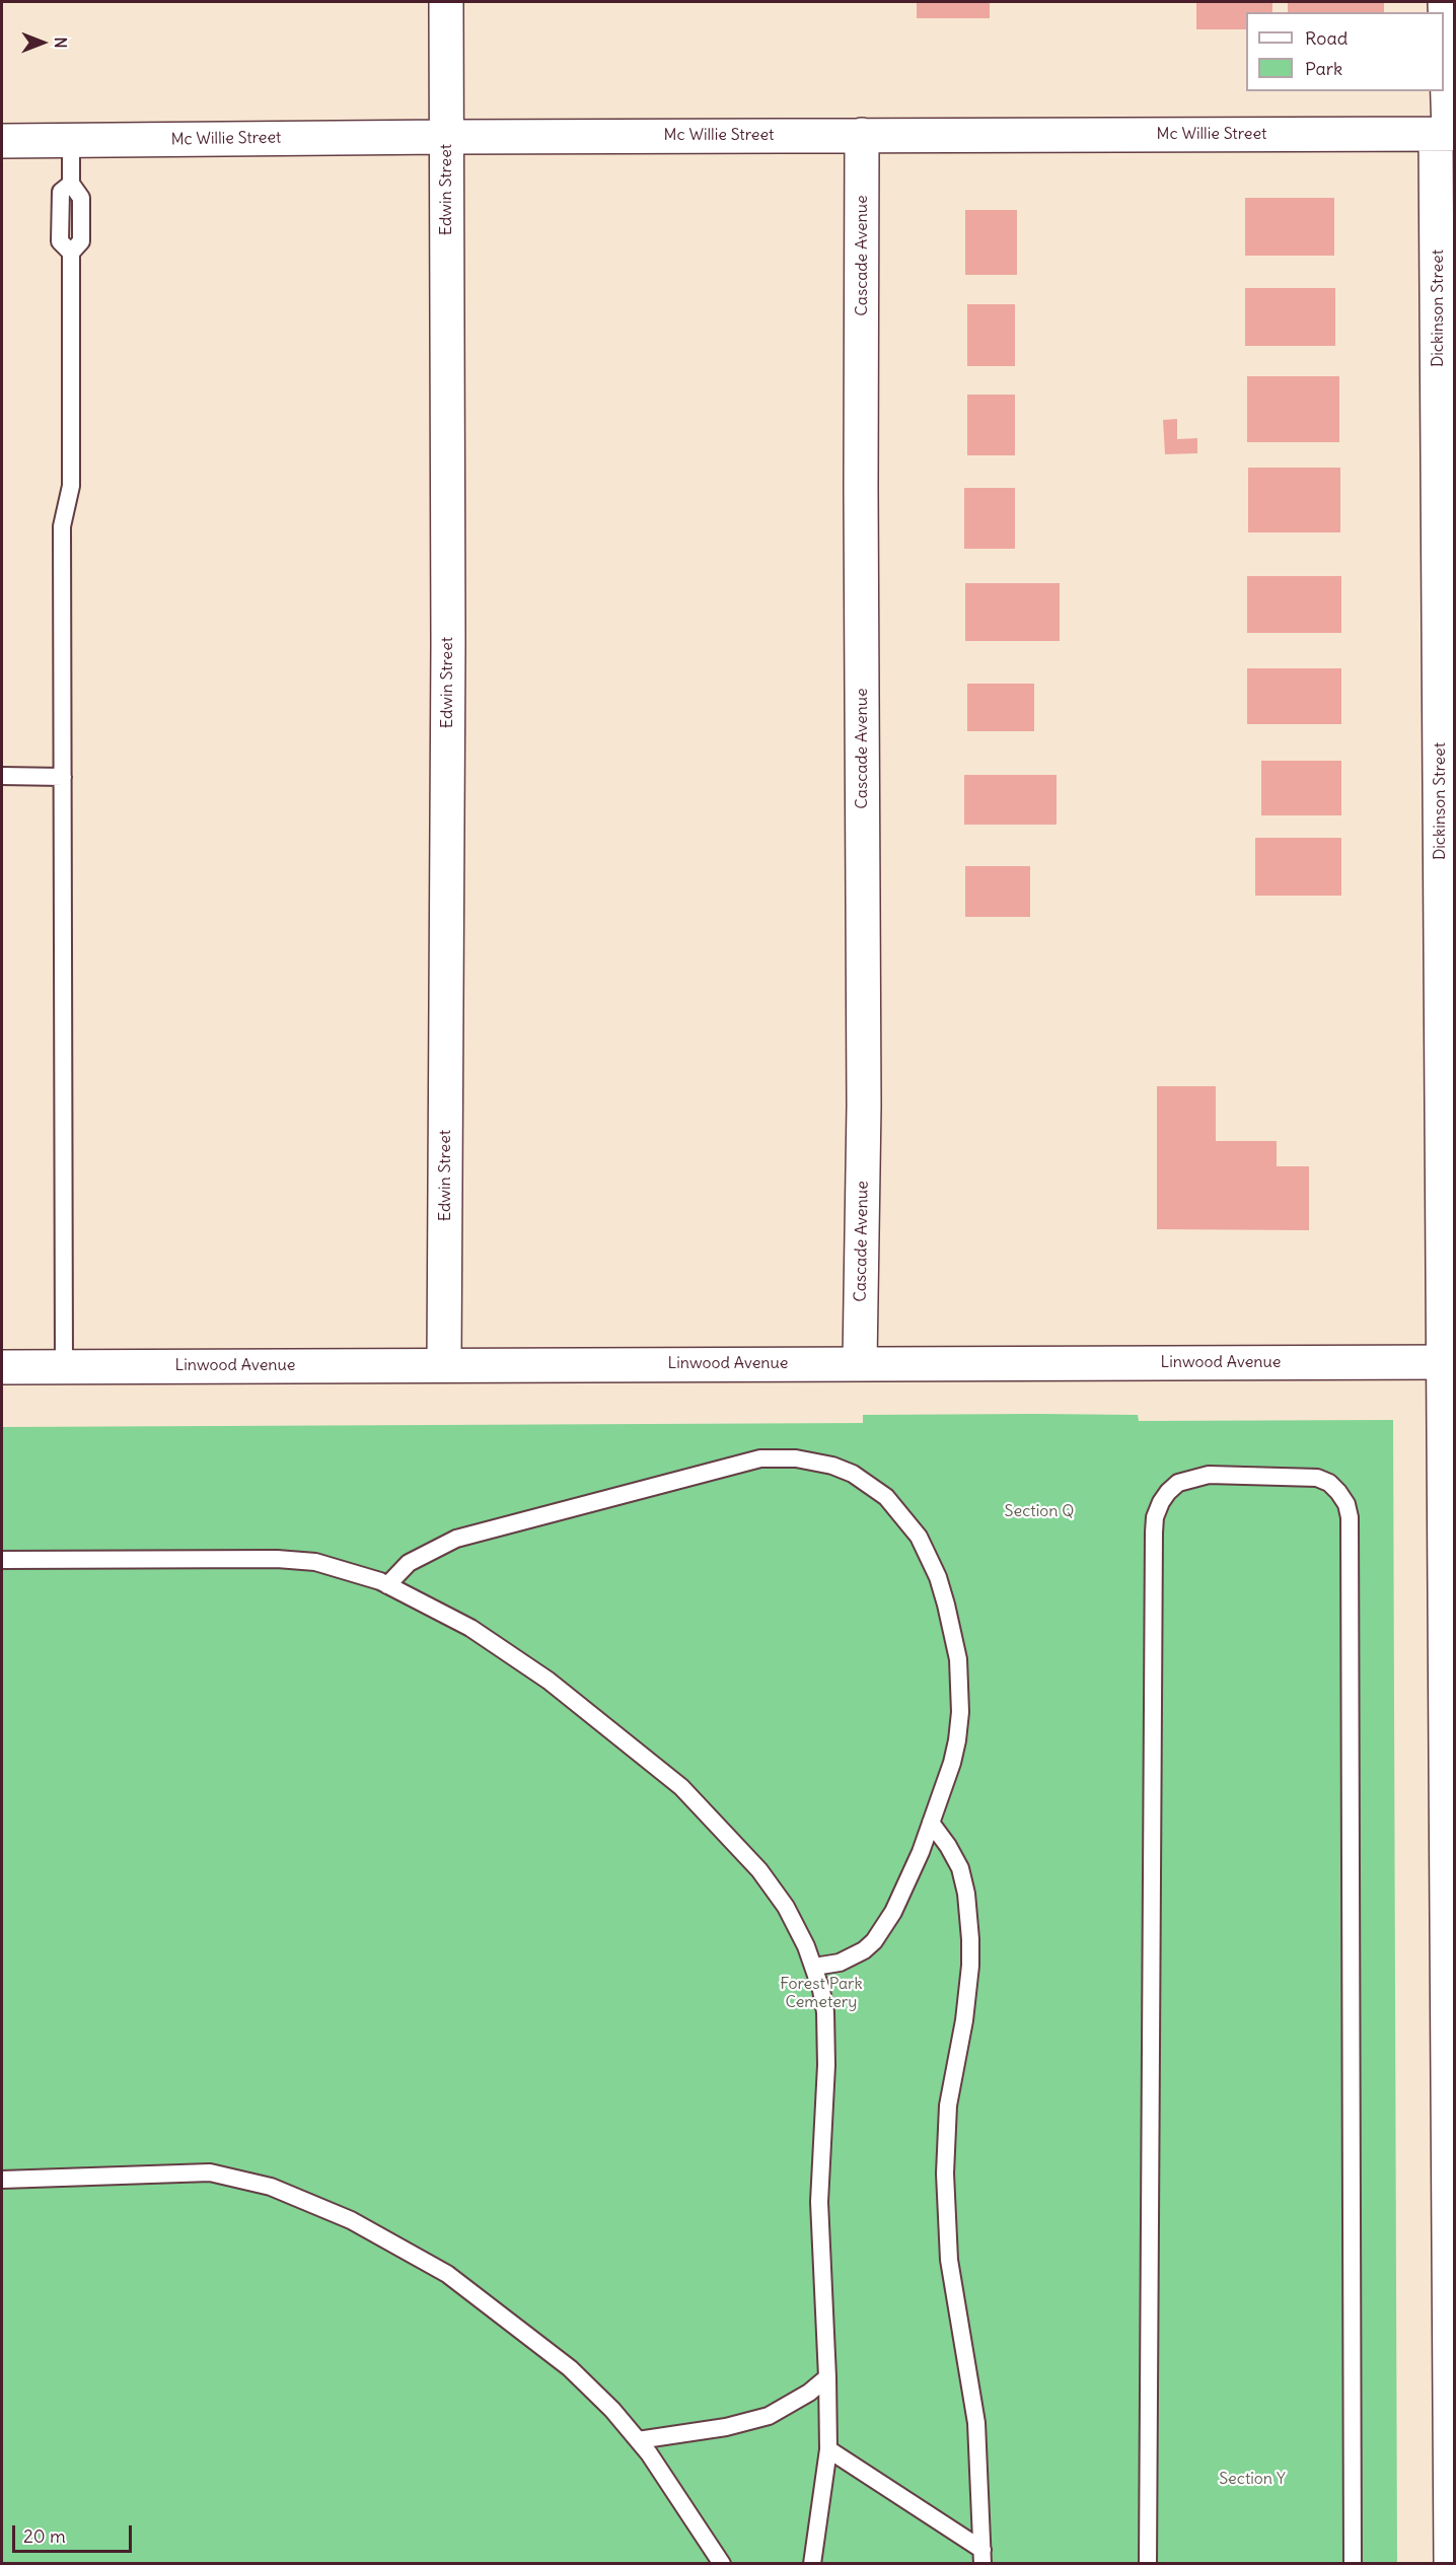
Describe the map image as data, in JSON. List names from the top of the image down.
{
  "streets": {
    "street": [
      "Mc Willie Street",
      "Edwin Street",
      "Cascade Avenue",
      "Dickinson Street",
      "Linwood Avenue"
    ]
  },
  "crossings": [
    ["Mc Willie Street", "Edwin Street"],
    ["Mc Willie Street", "Cascade Avenue"],
    ["Mc Willie Street", "Dickinson Street"],
    ["Edwin Street", "Linwood Avenue"],
    ["Cascade Avenue", "Linwood Avenue"],
    ["Dickinson Street", "Linwood Avenue"]
  ],
  "parks": ["Section Q", "Forest Park Cemetery", "Section Y"],
  "legend": ["Road", "Park"],
  "scale_bar": "20 m",
  "north": "right"
}
